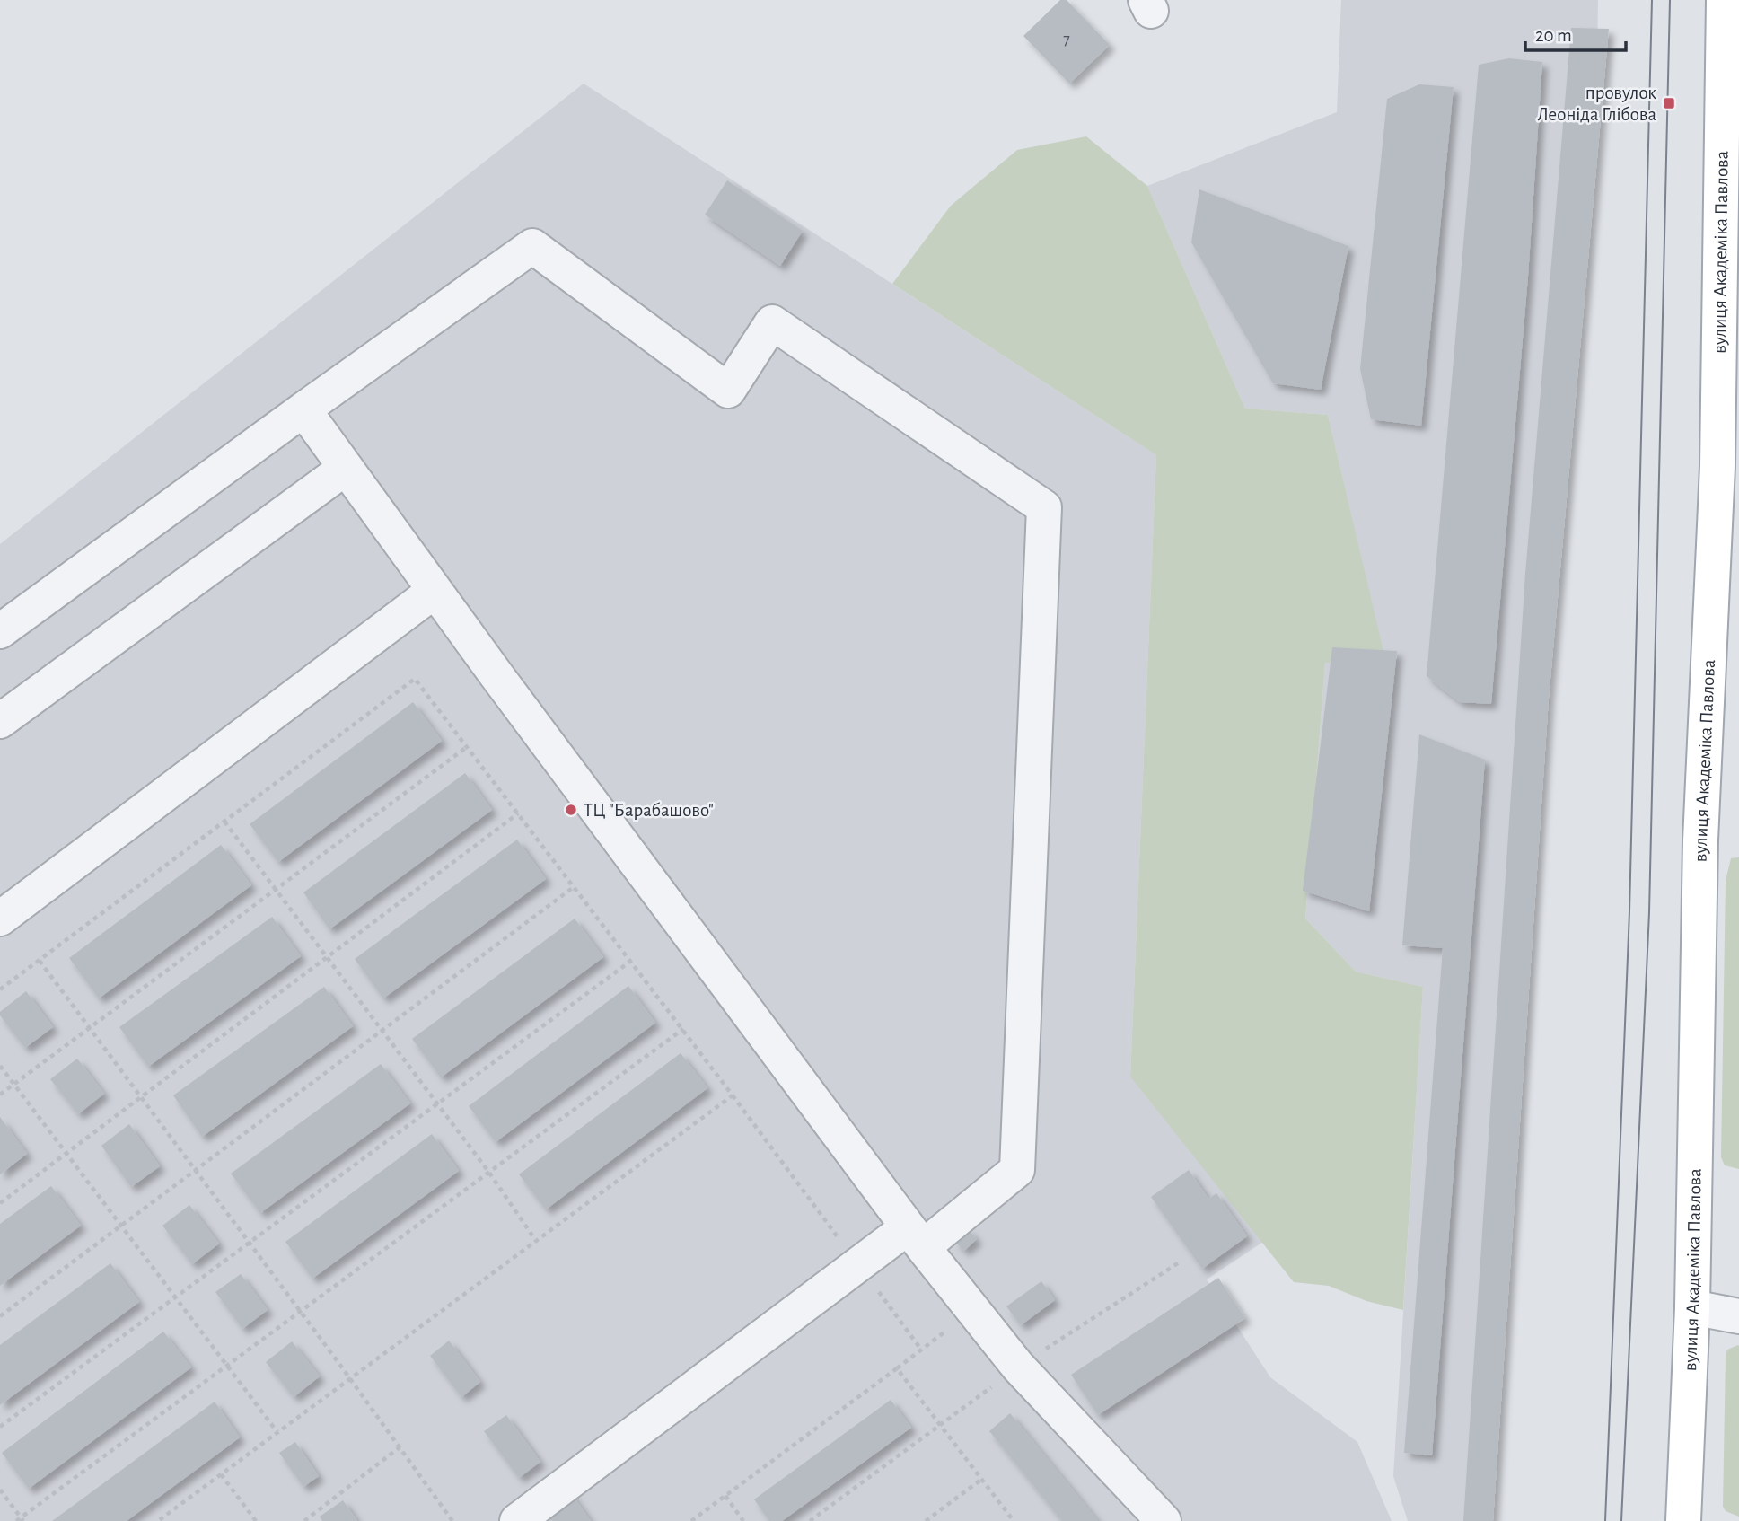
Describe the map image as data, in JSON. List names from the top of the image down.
{
  "streets": {
    "main road": ["вулиця Академіка Павлова"]
  },
  "places": {
    "transit": ["провулок Леоніда Глібова"],
    "other": ["ТЦ \"Барабашово\""]
  },
  "house_numbers": ["7"],
  "scale_bar": "20 m"
}
